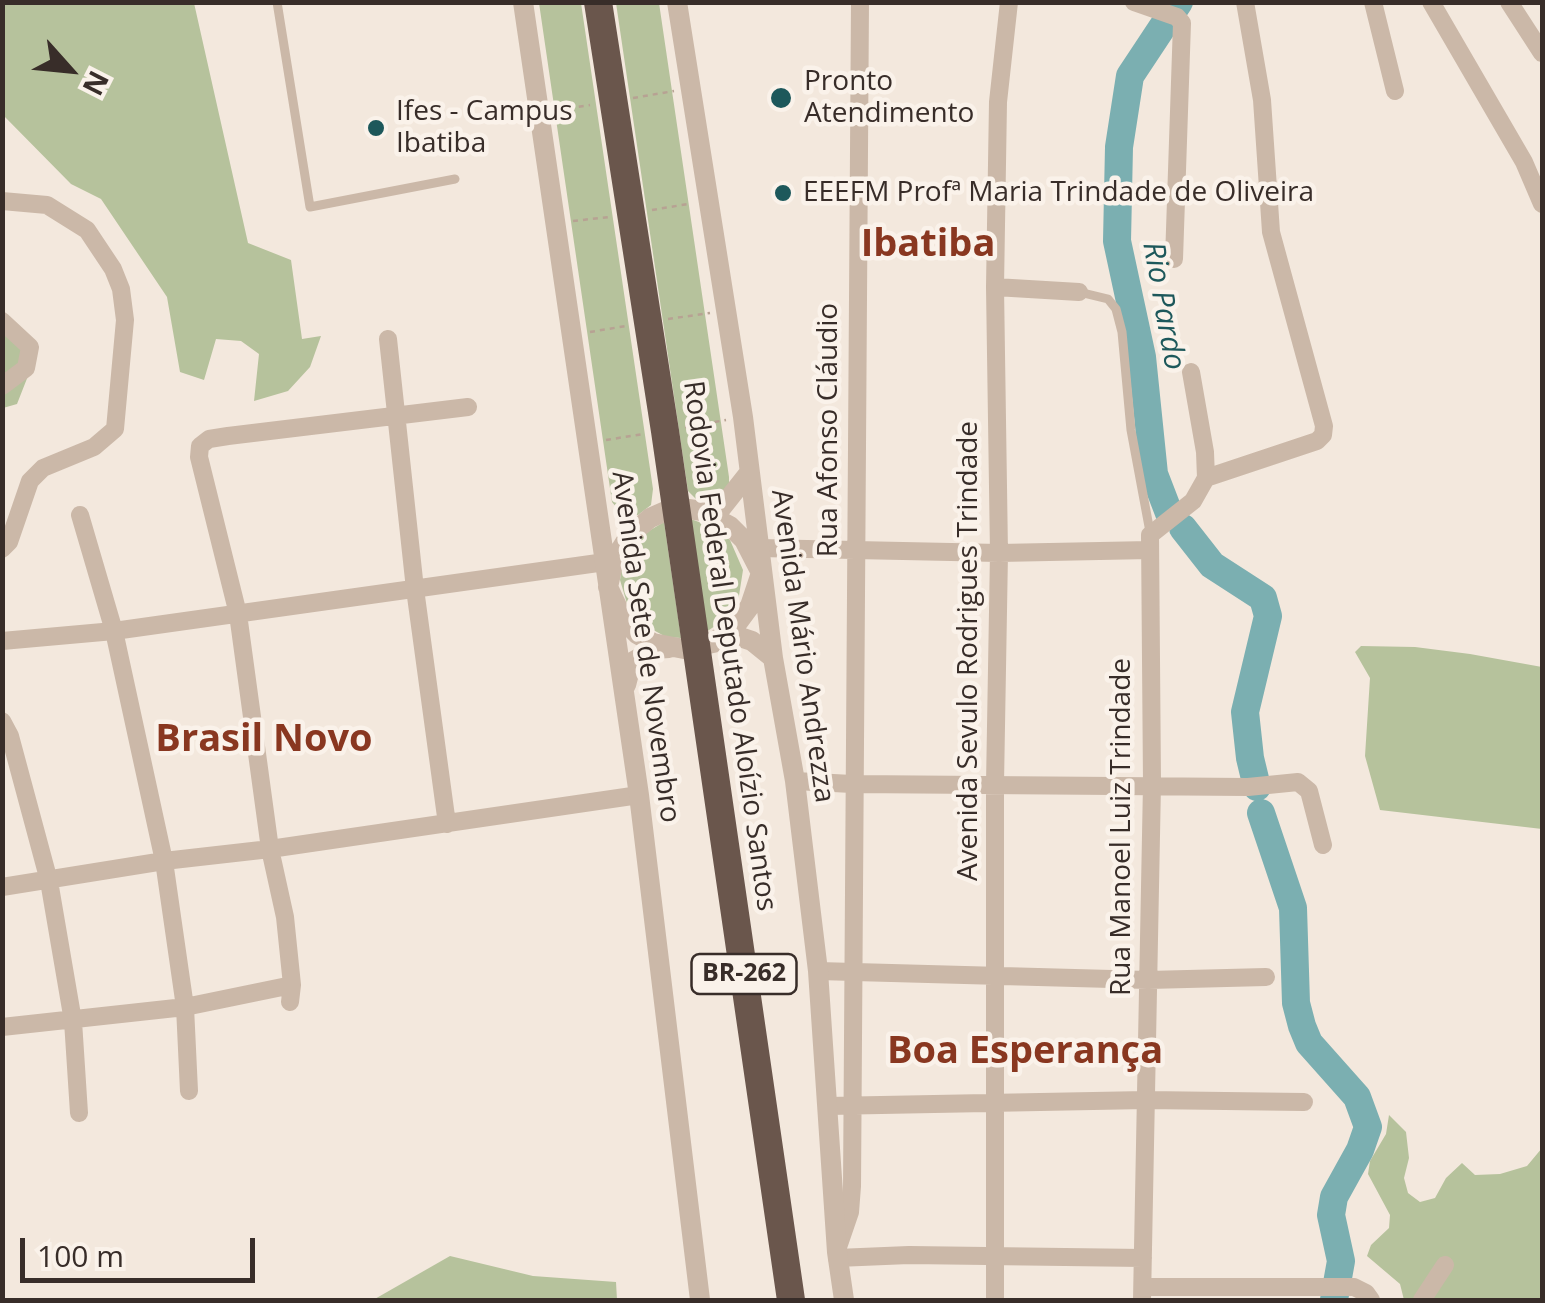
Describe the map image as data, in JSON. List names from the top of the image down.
{
  "streets": {
    "highway": ["Rodovia Federal Deputado Aloízio Santos", "BR-262"],
    "street": [
      "Rua Afonso Cláudio",
      "Avenida Mário Andrezza",
      "Avenida Sete de Novembro",
      "Avenida Sevulo Rodrigues Trindade",
      "Rua Manoel Luiz Trindade"
    ]
  },
  "crossings": [
    ["Rua Afonso Cláudio", "Avenida Mário Andrezza"]
  ],
  "districts": ["Ibatiba", "Brasil Novo", "Boa Esperança"],
  "water": ["Rio Pardo"],
  "places": ["Pronto Atendimento", "Ifes - Campus Ibatiba", "EEEFM Profª Maria Trindade de Oliveira"],
  "scale_bar": "100 m",
  "north": "bottom right"
}
